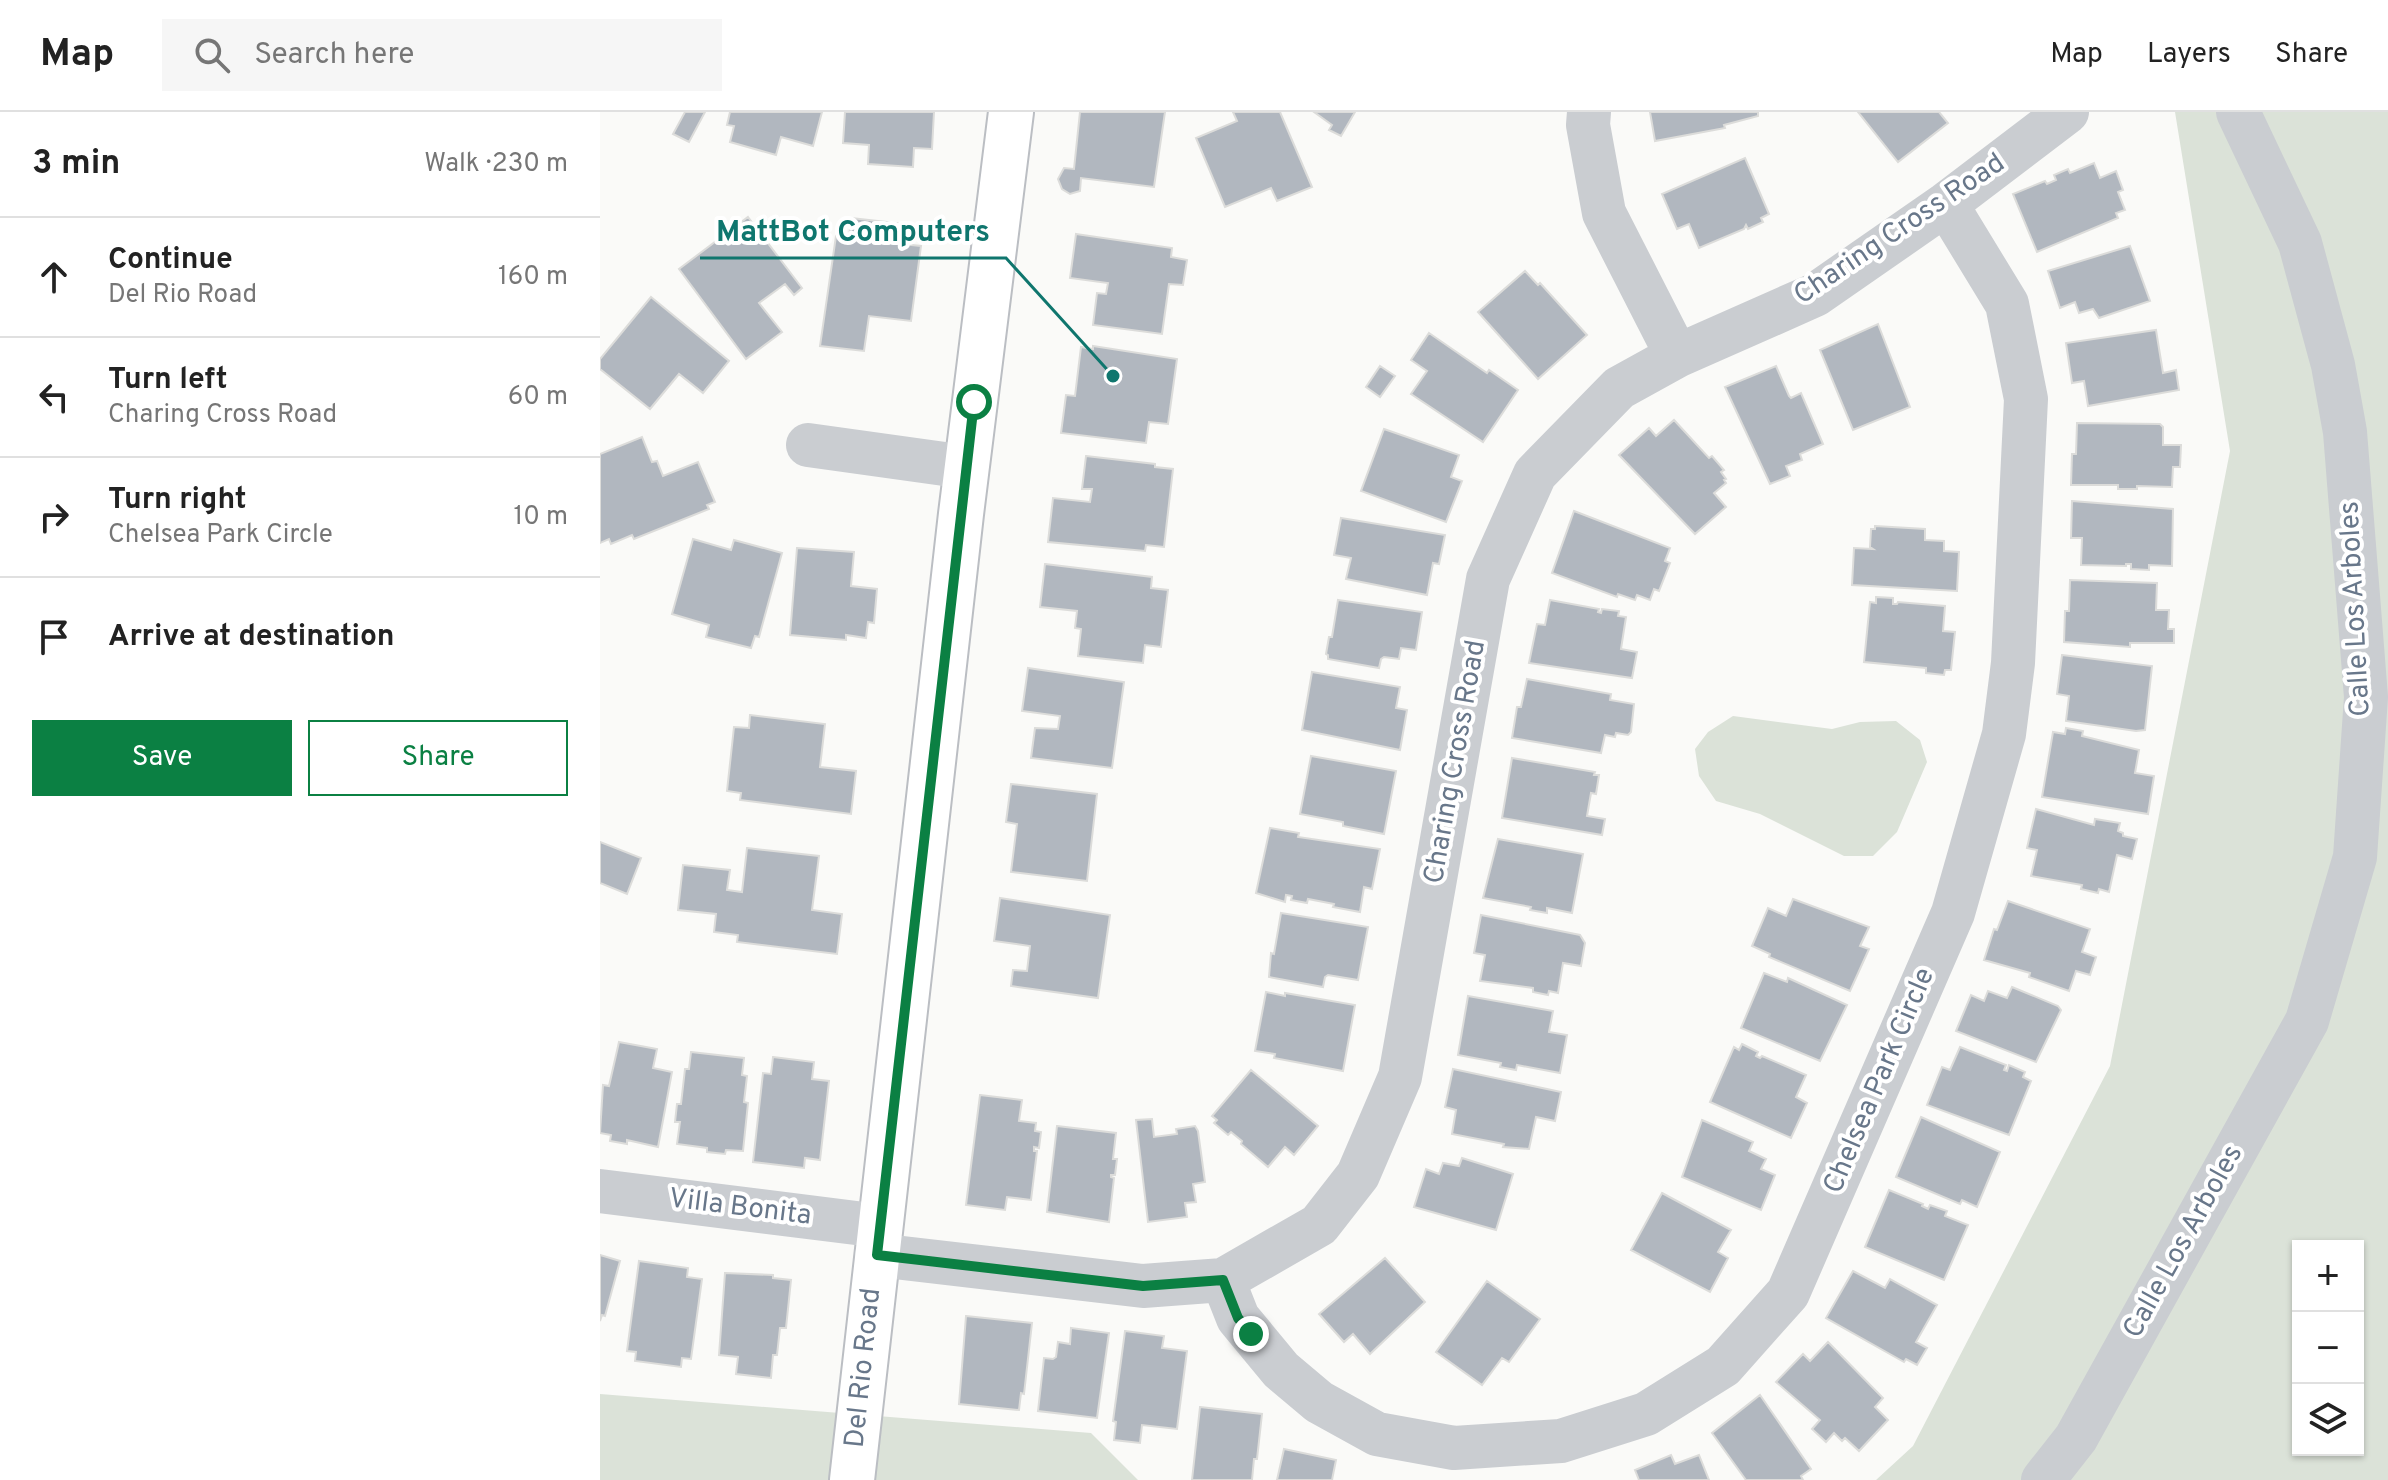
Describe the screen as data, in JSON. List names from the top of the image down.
{
  "streets": {
    "main road": ["Del Rio Road"],
    "street": [
      "Charing Cross Road",
      "Calle Los Arboles",
      "Chelsea Park Circle",
      "Villa Bonita"
    ]
  },
  "crossings": [
    ["Charing Cross Road", "Chelsea Park Circle"],
    ["Charing Cross Road", "Villa Bonita"],
    ["Charing Cross Road", "Del Rio Road"],
    ["Villa Bonita", "Del Rio Road"]
  ],
  "places": ["MattBot Computers"],
  "page": {
    "header": "Map",
    "search": "Search here",
    "nav": ["Map", "Layers", "Share"],
    "heading": ["3 min", "Walk · 230 m"],
    "list": [
      ["Continue", "Del Rio Road", "160 m"],
      ["Turn left", "Charing Cross Road", "60 m"],
      ["Turn right", "Chelsea Park Circle", "10 m"],
      "Arrive at destination"
    ],
    "buttons": ["Save", "Share"],
    "map_buttons": ["+", "−"]
  }
}
